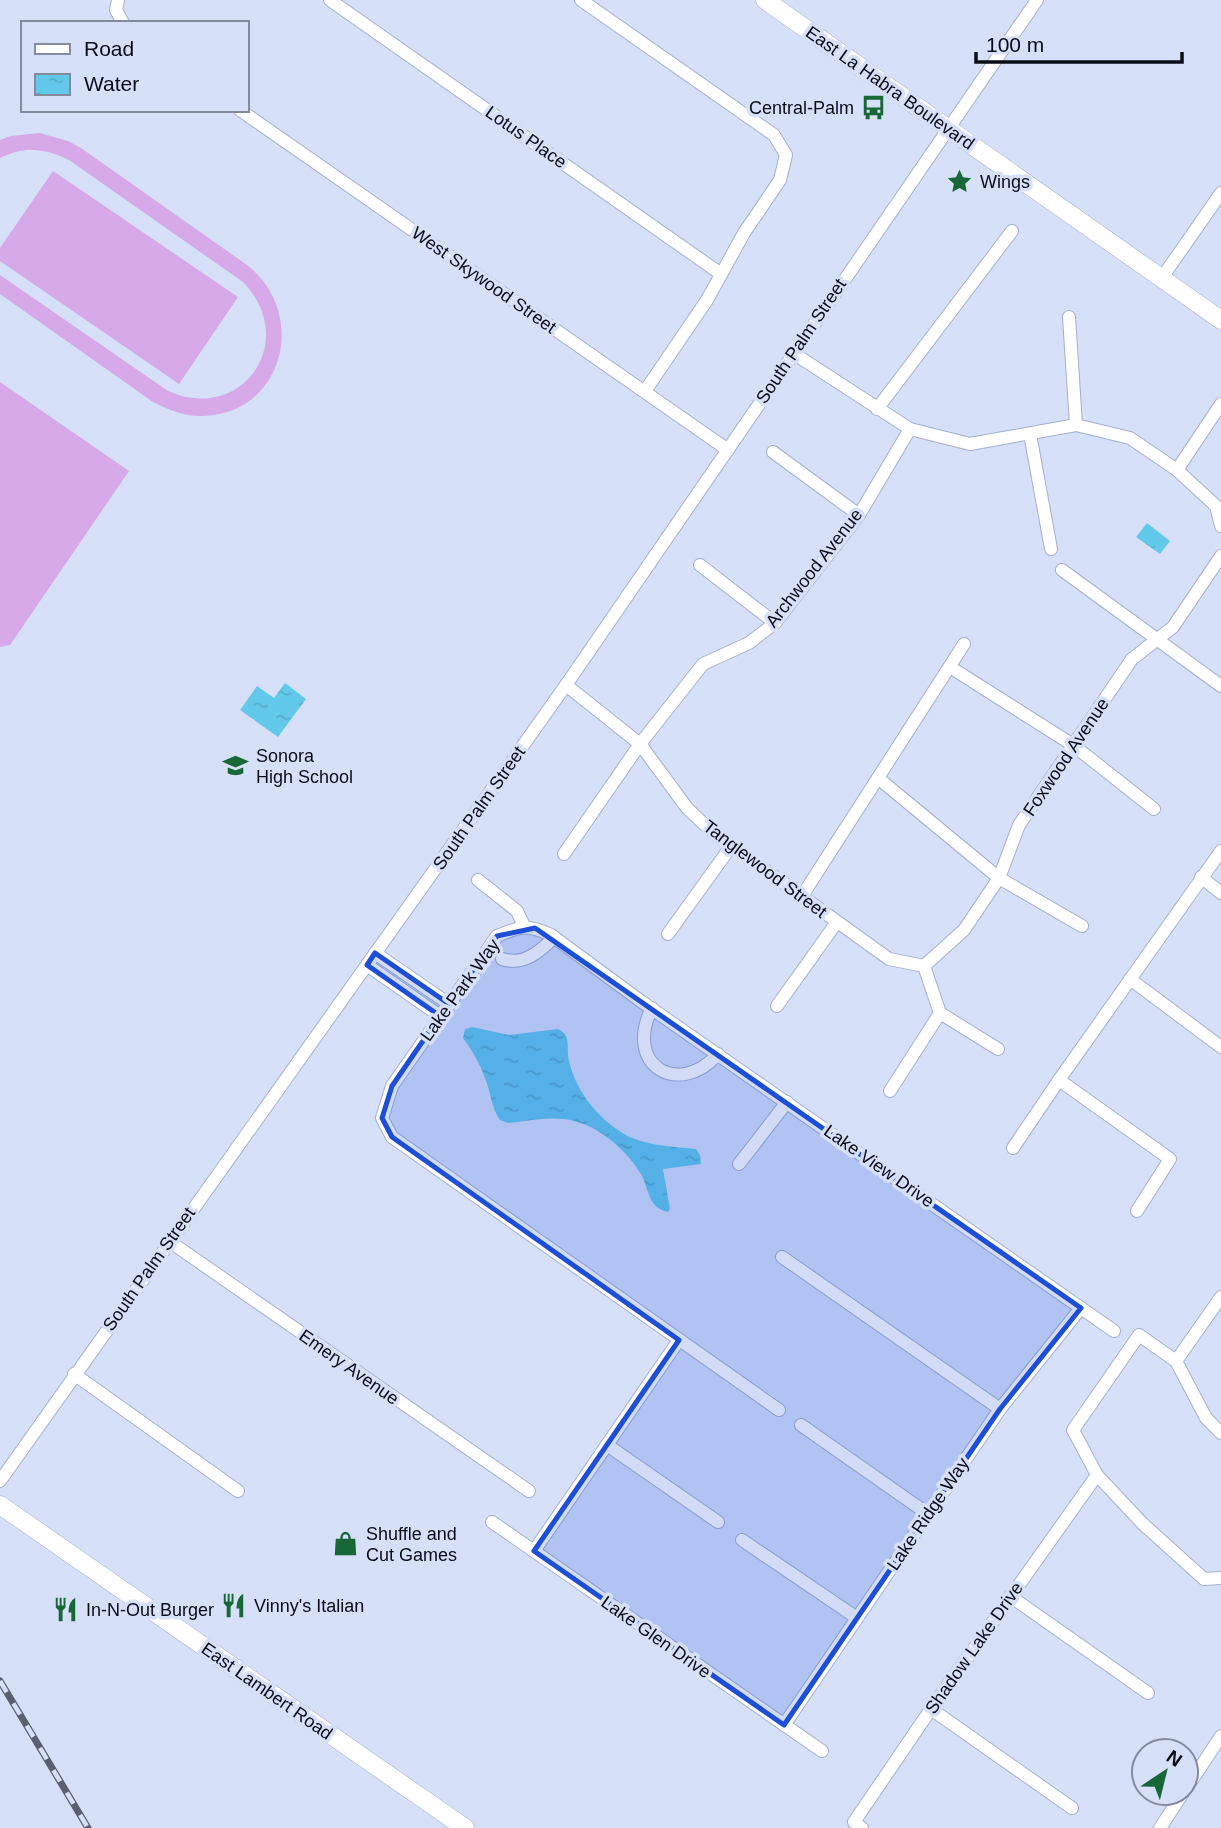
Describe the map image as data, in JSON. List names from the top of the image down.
{
  "streets": {
    "main road": ["East La Habra Boulevard", "East Lambert Road"],
    "street": [
      "Lotus Place",
      "West Skywood Street",
      "South Palm Street",
      "Archwood Avenue",
      "Foxwood Avenue",
      "Tanglewood Street",
      "Lake Park Way",
      "Lake View Drive",
      "Emery Avenue",
      "Lake Ridge Way",
      "Lake Glen Drive",
      "Shadow Lake Drive"
    ]
  },
  "crossings": [
    ["East La Habra Boulevard", "South Palm Street"],
    ["West Skywood Street", "South Palm Street"],
    ["South Palm Street", "Tanglewood Street"],
    ["South Palm Street", "Emery Avenue"],
    ["Archwood Avenue", "Tanglewood Street"],
    ["Foxwood Avenue", "Tanglewood Street"],
    ["Lake View Drive", "Lake Ridge Way"],
    ["Lake Ridge Way", "Lake Glen Drive"]
  ],
  "places": {
    "bus stop": ["Central-Palm"],
    "place": ["Wings"],
    "school or university": ["Sonora High School"],
    "shop": ["Shuffle and Cut Games"],
    "restaurant": ["Vinny's Italian", "In-N-Out Burger"]
  },
  "legend": ["Road", "Water"],
  "scale_bar": "100 m",
  "north": "top right"
}
